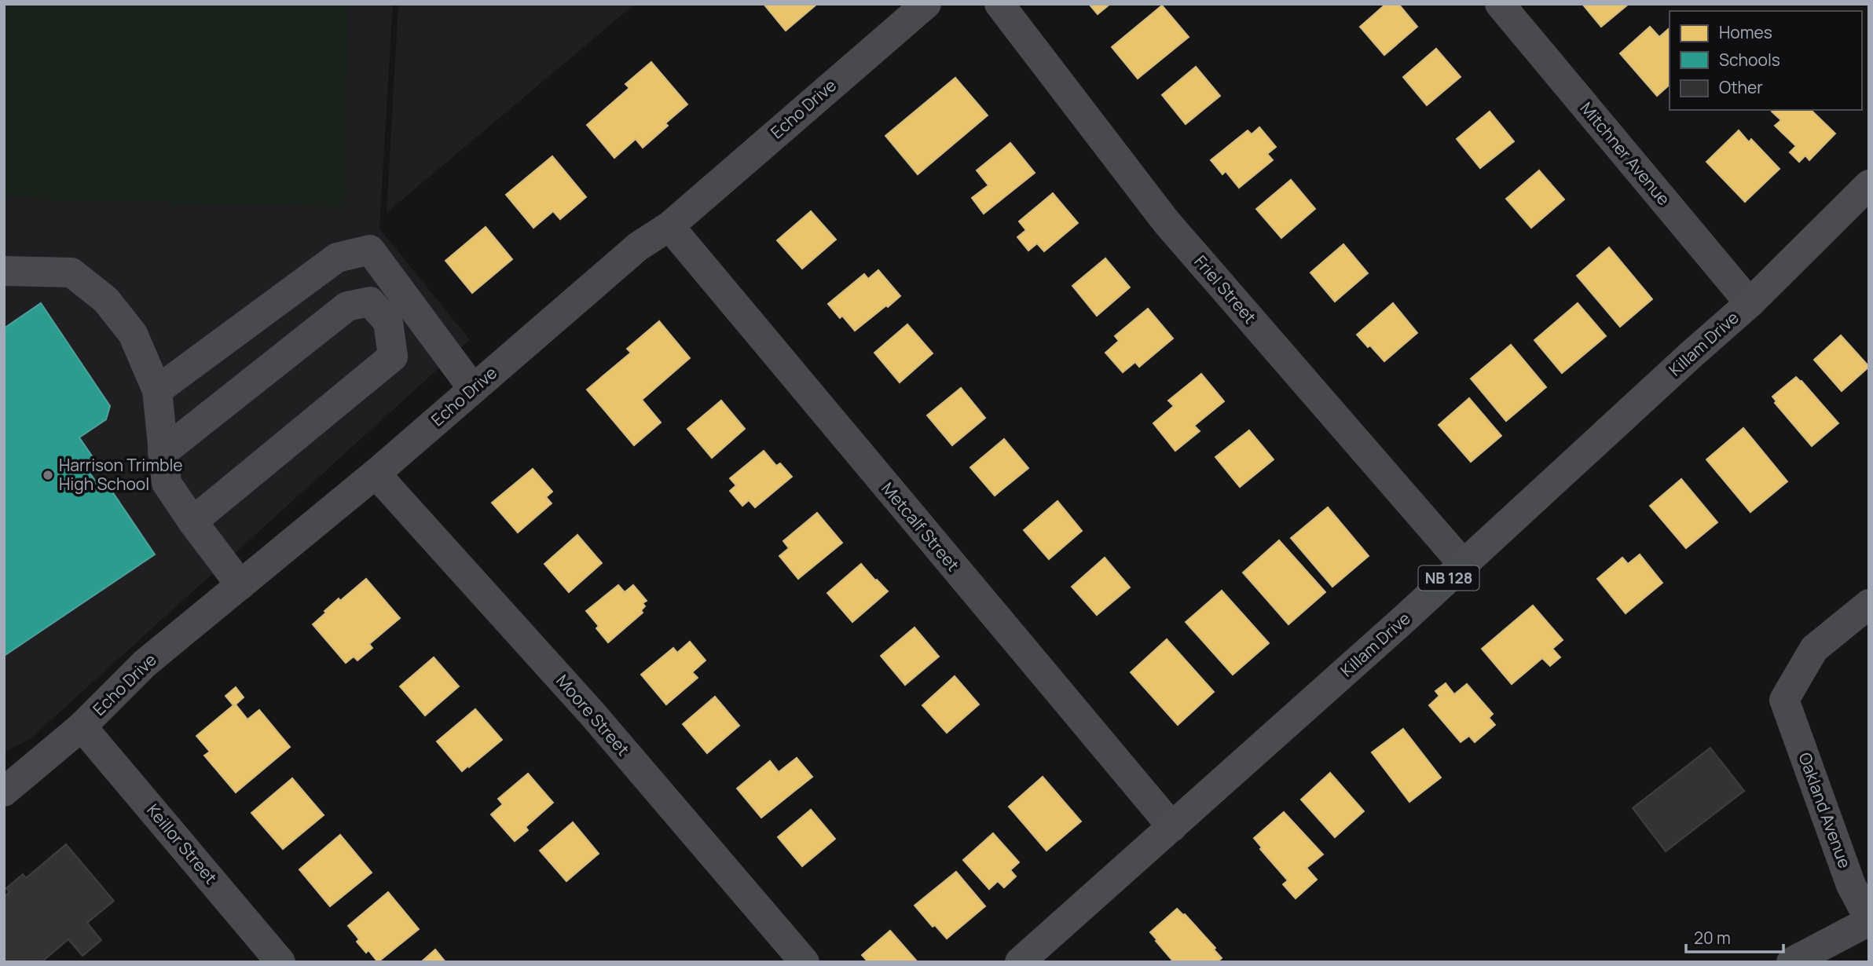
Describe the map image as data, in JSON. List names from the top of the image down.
{
  "streets": {
    "main road": ["Killam Drive", "NB 128"],
    "street": [
      "Echo Drive",
      "Mitchner Avenue",
      "Friel Street",
      "Metcalf Street",
      "Moore Street",
      "Oakland Avenue",
      "Keillor Street"
    ]
  },
  "crossings": [
    ["Echo Drive", "Metcalf Street"],
    ["Echo Drive", "Moore Street"],
    ["Echo Drive", "Keillor Street"],
    ["Mitchner Avenue", "Killam Drive"],
    ["Friel Street", "Killam Drive"],
    ["Killam Drive", "Metcalf Street"]
  ],
  "places": ["Harrison Trimble High School"],
  "legend": ["Homes", "Schools", "Other"],
  "scale_bar": "20 m"
}
